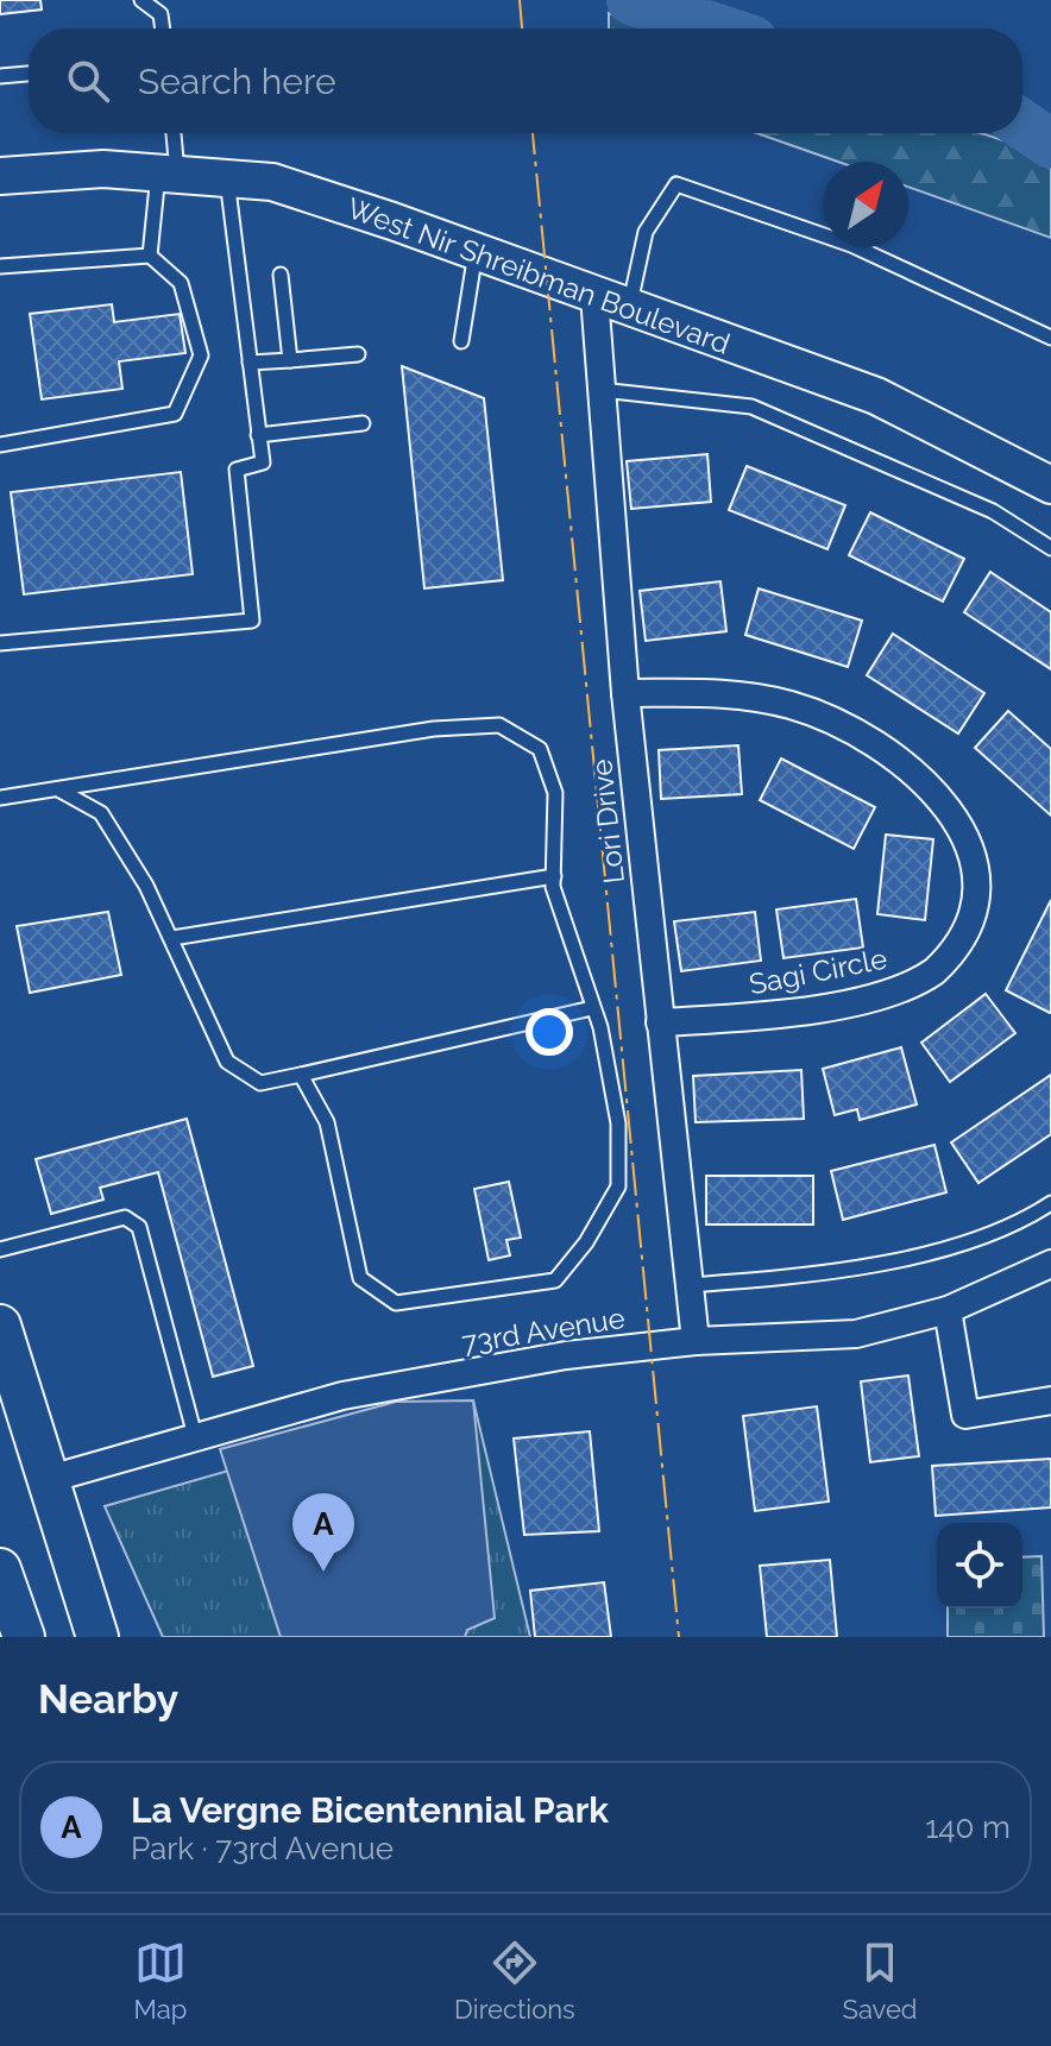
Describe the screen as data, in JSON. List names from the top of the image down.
{
  "streets": {
    "main road": ["West Nir Shreibman Boulevard"],
    "street": ["Lori Drive", "Sagi Circle", "73rd Avenue"]
  },
  "crossings": [
    ["West Nir Shreibman Boulevard", "Lori Drive"],
    ["Lori Drive", "Sagi Circle"],
    ["Lori Drive", "73rd Avenue"]
  ],
  "north": "top right",
  "page": {
    "search": "Search here",
    "pins": "A",
    "heading": "Nearby",
    "list": [
      {
        "mark": "A",
        "name": "La Vergne Bicentennial Park",
        "note": "Park · 73rd Avenue",
        "value": "140 m"
      }
    ],
    "nav": ["Map", "Directions", "Saved"]
  }
}
